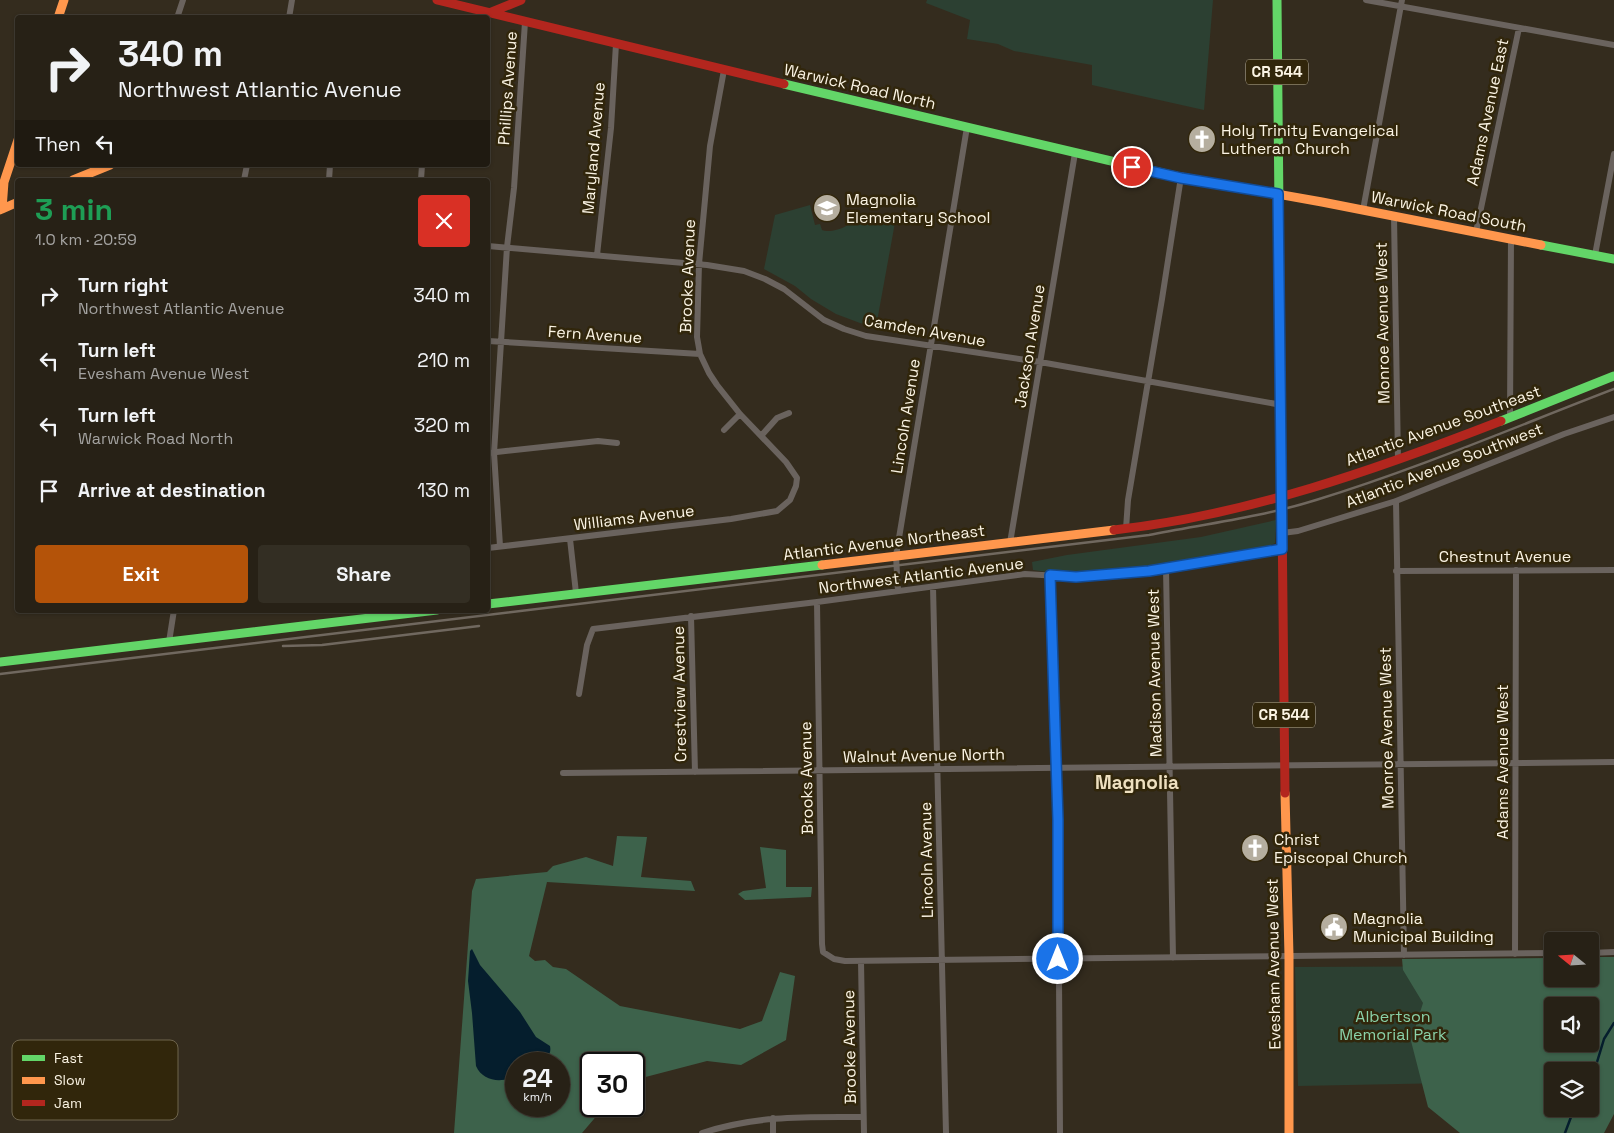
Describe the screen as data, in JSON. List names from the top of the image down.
{
  "streets": {
    "main road": [
      "CR 544",
      "Warwick Road North",
      "Warwick Road South",
      "Atlantic Avenue Southeast",
      "Atlantic Avenue Northeast",
      "Evesham Avenue West"
    ],
    "street": [
      "Phillips Avenue",
      "Adams Avenue East",
      "Maryland Avenue",
      "Brooke Avenue",
      "Monroe Avenue West",
      "Camden Avenue",
      "Fern Avenue",
      "Jackson Avenue",
      "Lincoln Avenue",
      "Atlantic Avenue Southwest",
      "Williams Avenue",
      "Chestnut Avenue",
      "Northwest Atlantic Avenue",
      "Madison Avenue West",
      "Crestview Avenue",
      "Walnut Avenue North",
      "Adams Avenue West",
      "Brooks Avenue"
    ]
  },
  "crossings": [
    ["CR 544", "Warwick Road North"],
    ["CR 544", "Warwick Road South"],
    ["CR 544", "Evesham Avenue West"],
    ["Warwick Road North", "Phillips Avenue"],
    ["Warwick Road North", "Maryland Avenue"],
    ["Warwick Road North", "Warwick Road South"],
    ["Warwick Road North", "Brooke Avenue"],
    ["Warwick Road North", "Jackson Avenue"],
    ["Warwick Road North", "Lincoln Avenue"],
    ["Warwick Road North", "Evesham Avenue West"],
    ["Phillips Avenue", "Camden Avenue"],
    ["Phillips Avenue", "Fern Avenue"],
    ["Phillips Avenue", "Williams Avenue"],
    ["Adams Avenue East", "Warwick Road South"],
    ["Maryland Avenue", "Camden Avenue"],
    ["Warwick Road South", "Monroe Avenue West"],
    ["Warwick Road South", "Evesham Avenue West"],
    ["Brooke Avenue", "Camden Avenue"],
    ["Brooke Avenue", "Fern Avenue"],
    ["Brooke Avenue", "Williams Avenue"],
    ["Brooke Avenue", "Brooks Avenue"],
    ["Monroe Avenue West", "Atlantic Avenue Southeast"],
    ["Monroe Avenue West", "Atlantic Avenue Southwest"],
    ["Monroe Avenue West", "Chestnut Avenue"],
    ["Monroe Avenue West", "Walnut Avenue North"],
    ["Camden Avenue", "Jackson Avenue"],
    ["Camden Avenue", "Lincoln Avenue"],
    ["Camden Avenue", "Evesham Avenue West"],
    ["Jackson Avenue", "Atlantic Avenue Northeast"],
    ["Lincoln Avenue", "Atlantic Avenue Northeast"],
    ["Lincoln Avenue", "Northwest Atlantic Avenue"],
    ["Lincoln Avenue", "Walnut Avenue North"],
    ["Atlantic Avenue Southeast", "Atlantic Avenue Northeast"],
    ["Atlantic Avenue Southeast", "Evesham Avenue West"],
    ["Atlantic Avenue Southwest", "Evesham Avenue West"],
    ["Atlantic Avenue Northeast", "Evesham Avenue West"],
    ["Chestnut Avenue", "Adams Avenue West"],
    ["Northwest Atlantic Avenue", "Madison Avenue West"],
    ["Northwest Atlantic Avenue", "Crestview Avenue"],
    ["Northwest Atlantic Avenue", "Brooks Avenue"],
    ["Northwest Atlantic Avenue", "Evesham Avenue West"],
    ["Madison Avenue West", "Walnut Avenue North"],
    ["Crestview Avenue", "Walnut Avenue North"],
    ["Walnut Avenue North", "Adams Avenue West"],
    ["Walnut Avenue North", "Brooks Avenue"],
    ["Walnut Avenue North", "Evesham Avenue West"]
  ],
  "districts": ["Magnolia"],
  "parks": ["Albertson Memorial Park"],
  "places": {
    "church": ["Holy Trinity Evangelical Lutheran Church", "Christ Episcopal Church"],
    "school or university": ["Magnolia Elementary School"],
    "public building": ["Magnolia Municipal Building"]
  },
  "legend": ["Fast", "Slow", "Jam"],
  "north": "left",
  "page": {
    "turn": ["340 m", "Northwest Atlantic Avenue"],
    "then": "Then",
    "heading": ["3 min", "1.0 km · 20:59"],
    "list": [
      {
        "name": "Turn right",
        "note": "Northwest Atlantic Avenue",
        "value": "340 m"
      },
      {
        "name": "Turn left",
        "note": "Evesham Avenue West",
        "value": "210 m"
      },
      {
        "name": "Turn left",
        "note": "Warwick Road North",
        "value": "320 m"
      },
      {
        "name": "Arrive at destination",
        "value": "130 m"
      }
    ],
    "buttons": ["Exit", "Share"],
    "speed": "24 km/h",
    "limit": "30"
  }
}
